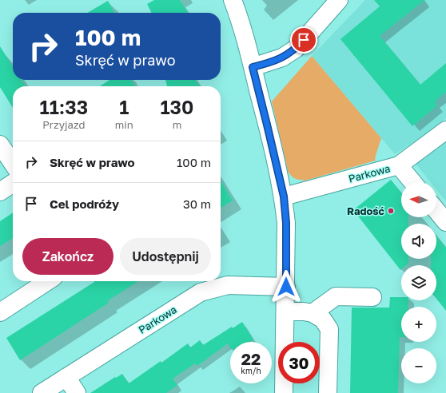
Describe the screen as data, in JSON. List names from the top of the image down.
{
  "streets": {
    "street": ["Parkowa"]
  },
  "places": ["Radość"],
  "north": "left",
  "page": {
    "turn": ["100 m", "Skręć w prawo"],
    "eta": [
      "11:33",
      "Przyjazd",
      "1",
      "min",
      "130",
      "m"
    ],
    "list": [
      {
        "name": "Skręć w prawo",
        "value": "100 m"
      },
      {
        "name": "Cel podróży",
        "value": "30 m"
      }
    ],
    "map_buttons": ["+", "−"],
    "buttons": ["Zakończ", "Udostępnij"],
    "speed": "22 km/h",
    "limit": "30"
  }
}
